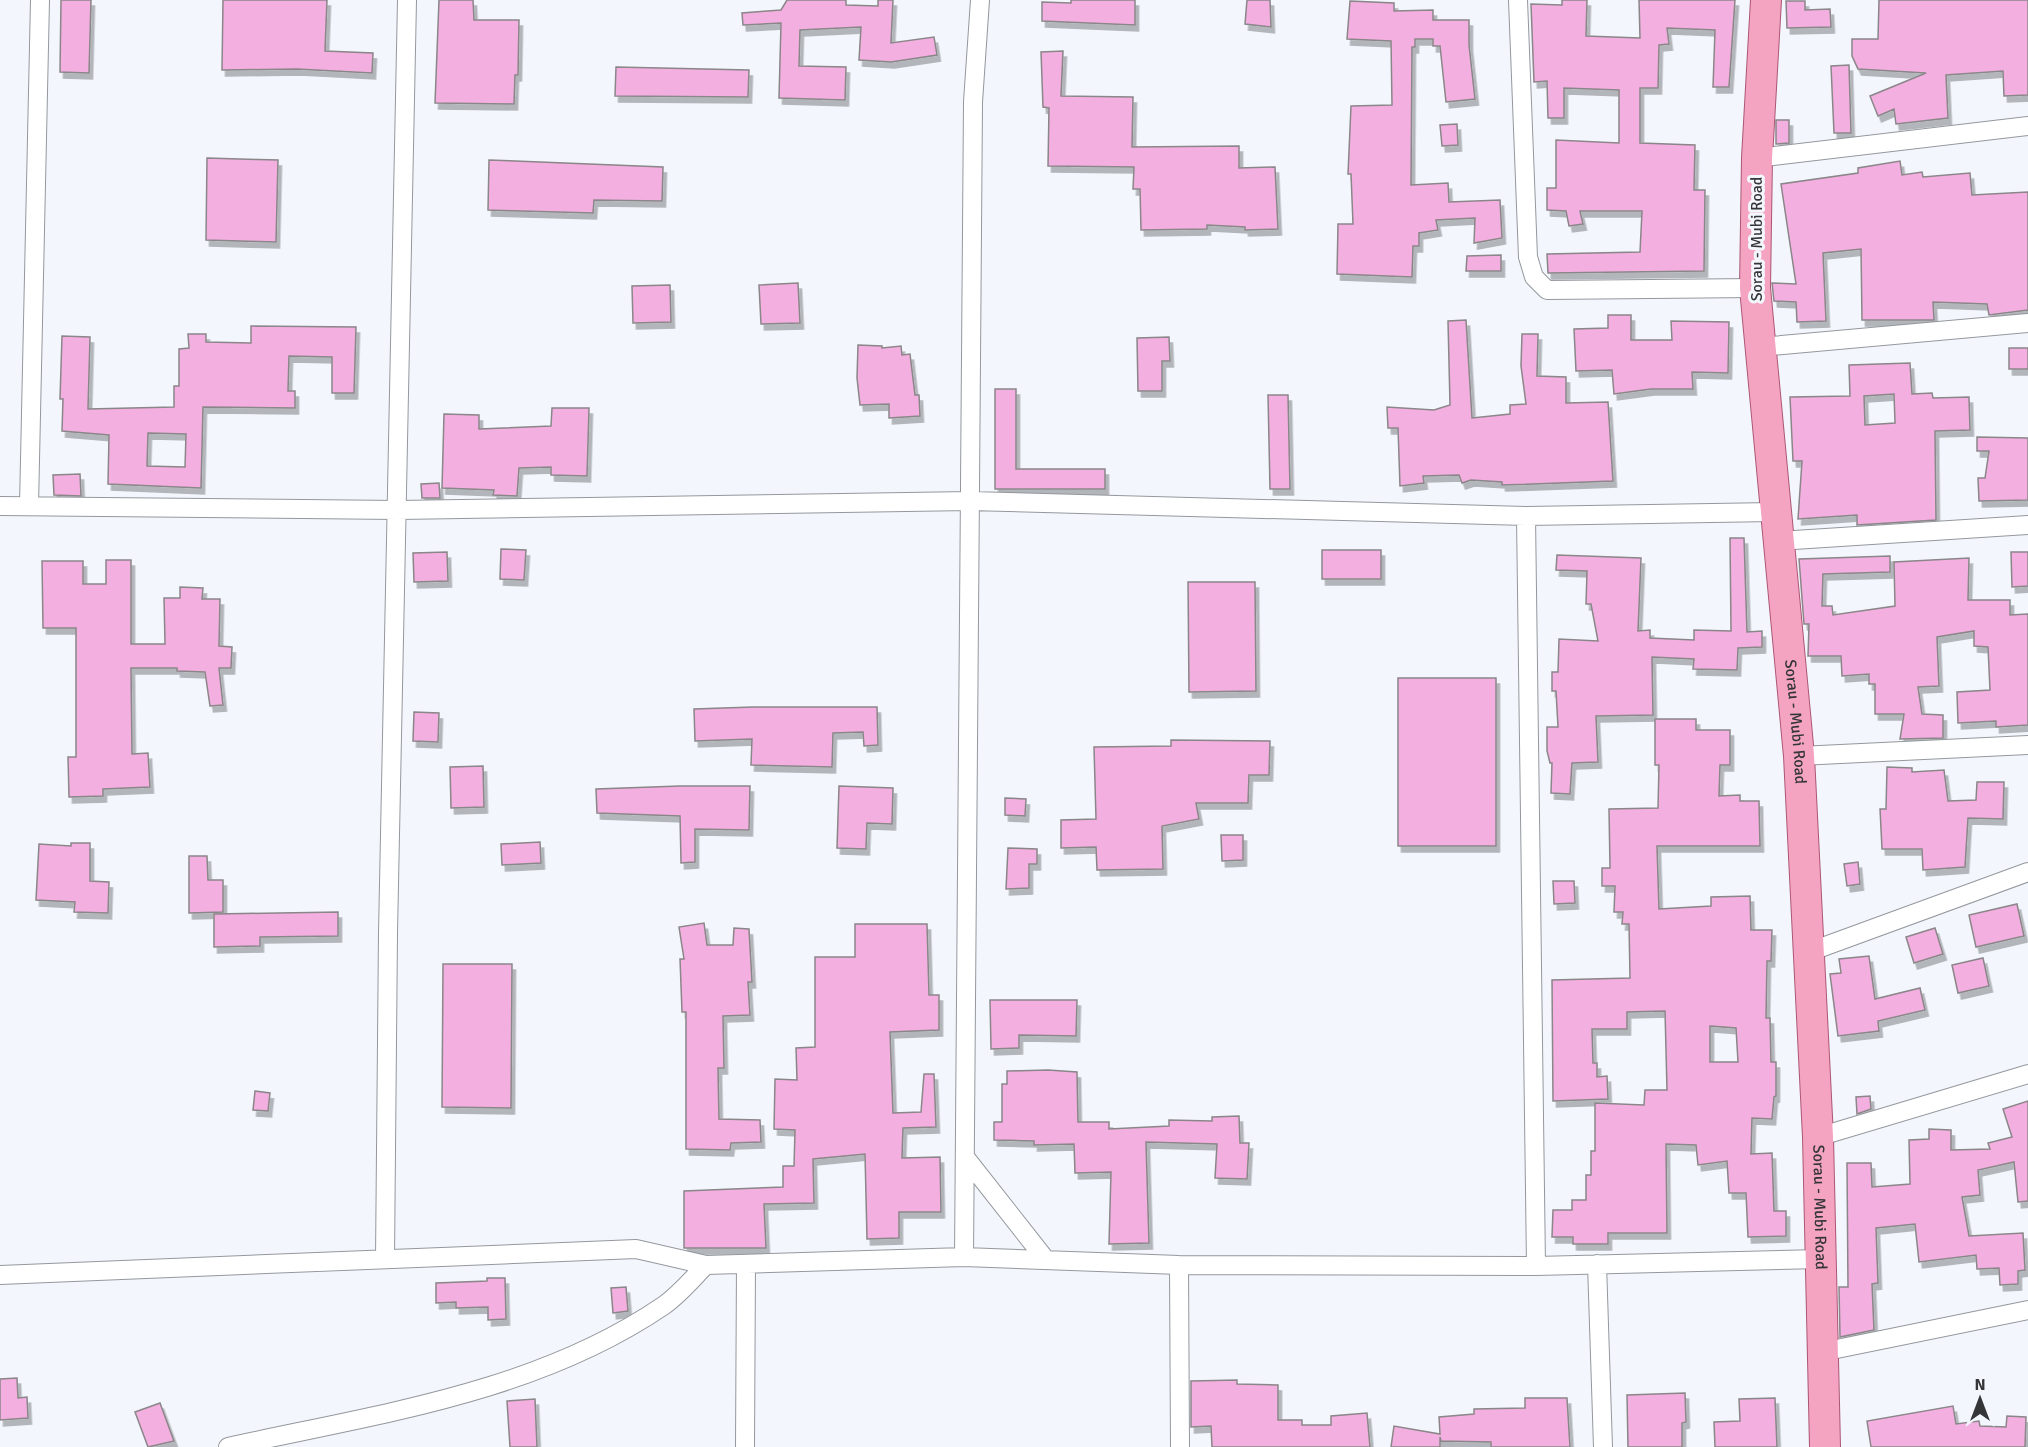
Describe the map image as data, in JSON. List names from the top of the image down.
{
  "streets": {
    "main road": ["Sorau - Mubi Road"]
  },
  "north": "top"
}
